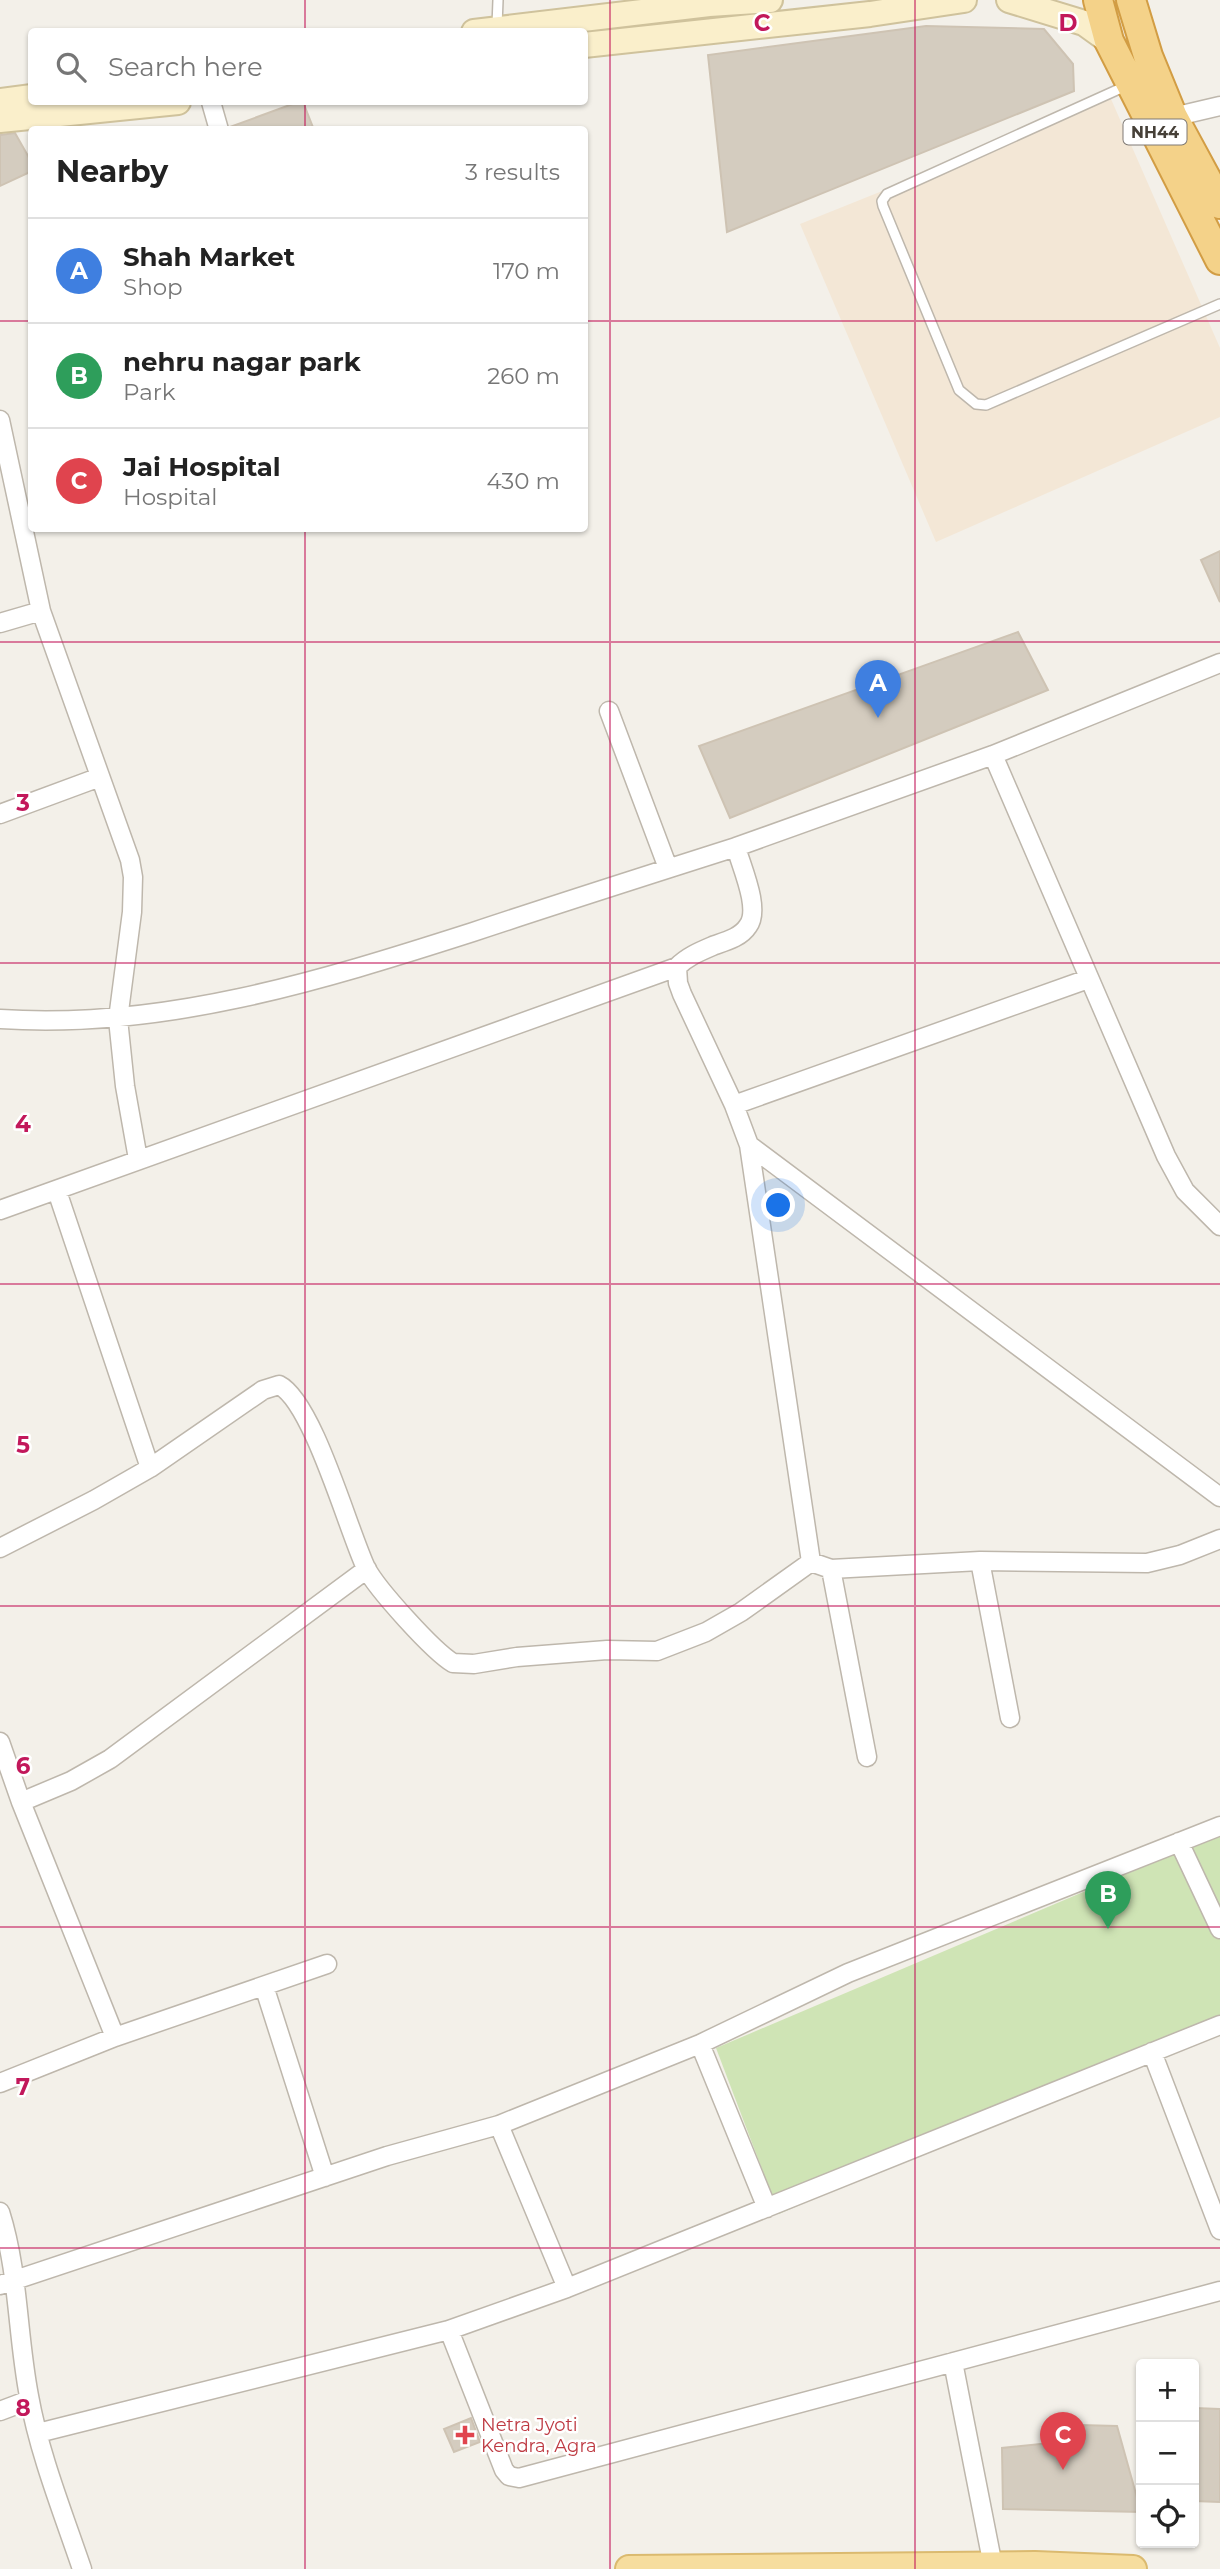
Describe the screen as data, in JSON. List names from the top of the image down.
{
  "streets": {
    "highway": ["NH44"]
  },
  "places": {
    "health": ["Netra Jyoti Kendra, Agra"]
  },
  "page": {
    "search": "Search here",
    "heading": ["Nearby", "3 results"],
    "list": [
      {
        "mark": "A",
        "name": "Shah Market",
        "note": "Shop",
        "value": "170 m"
      },
      {
        "mark": "B",
        "name": "nehru nagar park",
        "note": "Park",
        "value": "260 m"
      },
      {
        "mark": "C",
        "name": "Jai Hospital",
        "note": "Hospital",
        "value": "430 m"
      }
    ],
    "pins": ["A", "B", "C"],
    "map_buttons": ["+", "−"]
  },
  "grid": {
    "columns": ["C", "D"],
    "rows": [
      "3",
      "4",
      "5",
      "6",
      "7",
      "8"
    ]
  }
}
